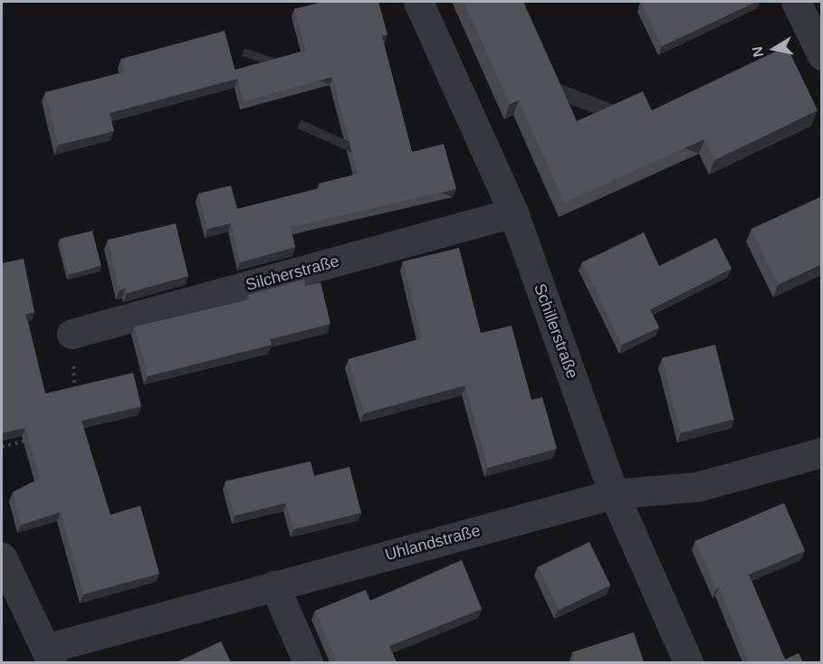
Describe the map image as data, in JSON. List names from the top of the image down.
{
  "streets": {
    "street": ["Silcherstraße", "Schillerstraße", "Uhlandstraße"]
  },
  "crossings": [
    ["Silcherstraße", "Schillerstraße"],
    ["Schillerstraße", "Uhlandstraße"]
  ],
  "north": "left"
}
